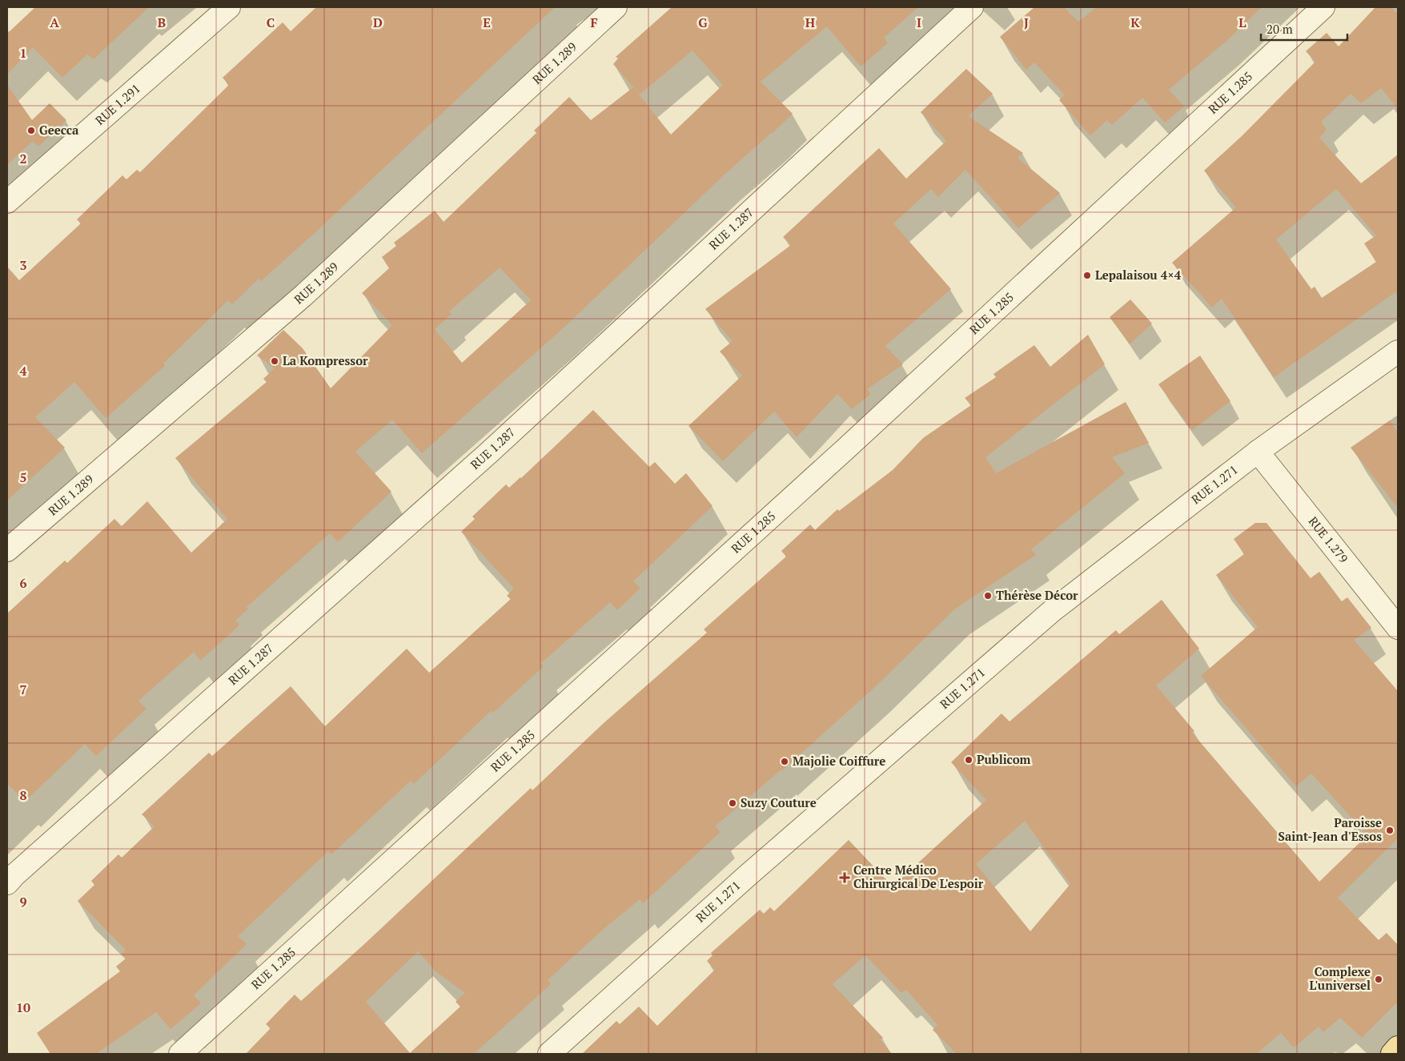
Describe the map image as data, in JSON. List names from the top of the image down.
{
  "streets": {
    "street": [
      "RUE 1.289",
      "RUE 1.285",
      "RUE 1.291",
      "RUE 1.287",
      "RUE 1.271",
      "RUE 1.279"
    ]
  },
  "crossings": [
    ["RUE 1.271", "RUE 1.279"]
  ],
  "places": {
    "other": [
      "Geecca",
      "Lepalaisou 4×4",
      "La Kompressor",
      "Thérèse Décor",
      "Publicom",
      "Majolie Coiffure",
      "Suzy Couture",
      "Paroisse Saint-Jean d'Essos",
      "Complexe L'universel"
    ],
    "health": ["Centre Médico Chirurgical De L'espoir"]
  },
  "scale_bar": "20 m",
  "grid": {
    "columns": [
      "A",
      "B",
      "C",
      "D",
      "E",
      "F",
      "G",
      "H",
      "I",
      "J",
      "K",
      "L"
    ],
    "rows": [
      "1",
      "2",
      "3",
      "4",
      "5",
      "6",
      "7",
      "8",
      "9",
      "10"
    ]
  }
}
